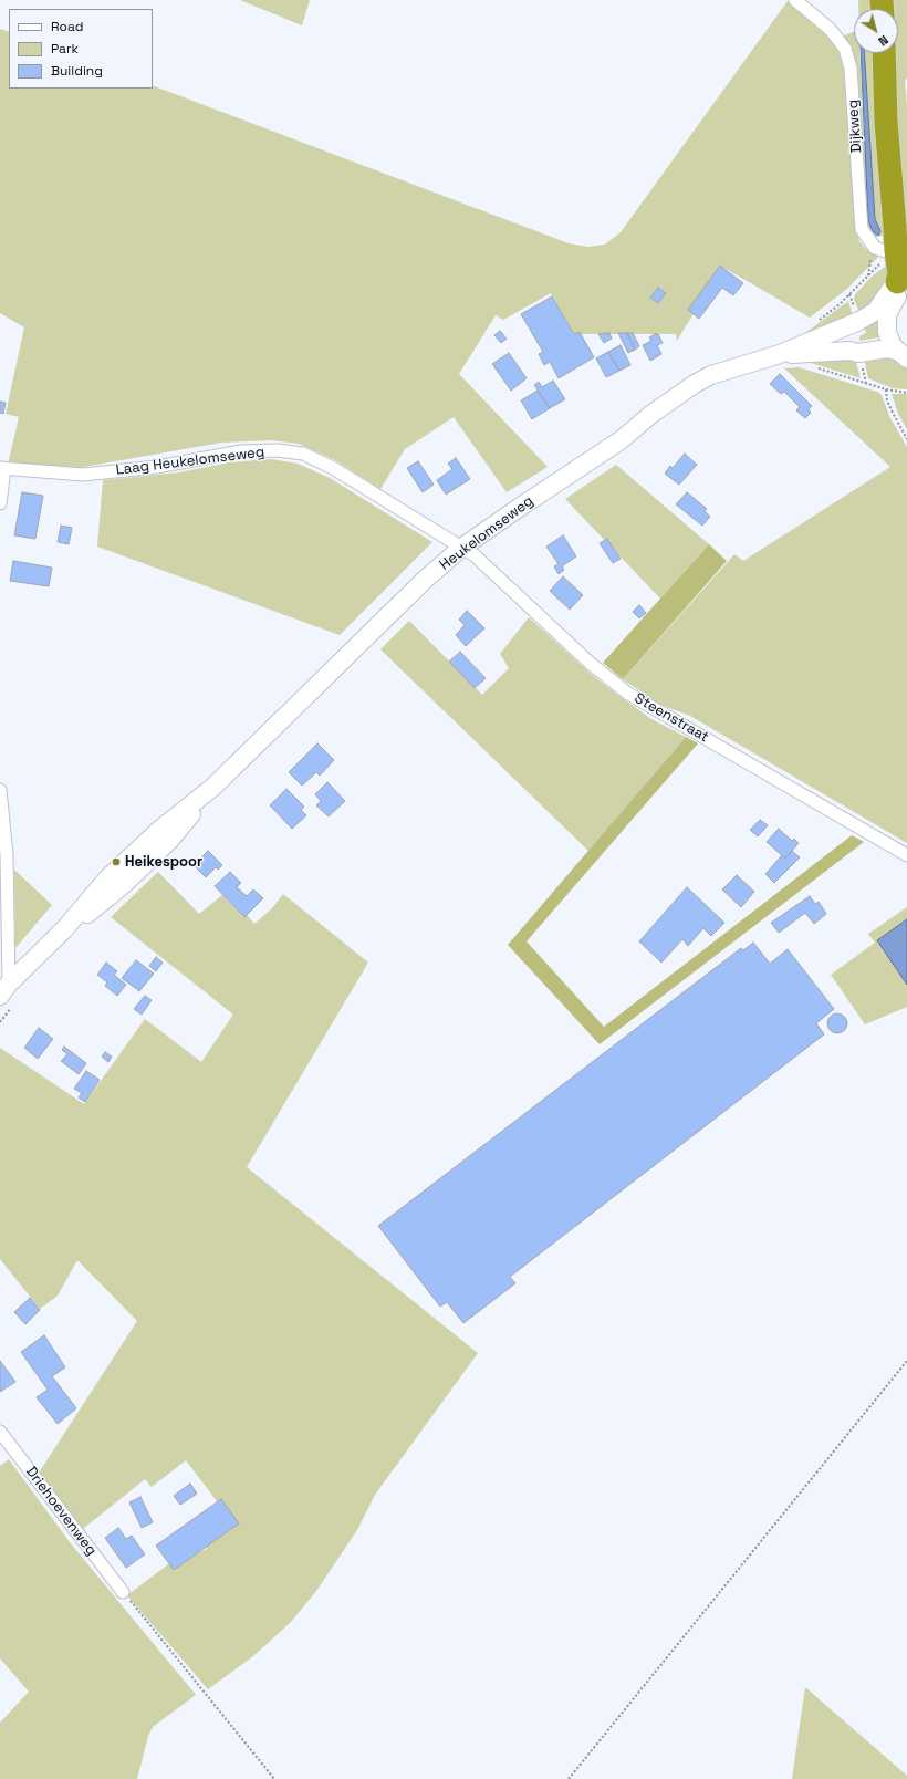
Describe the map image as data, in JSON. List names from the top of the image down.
{
  "streets": {
    "street": [
      "Dijkweg",
      "Laag Heukelomseweg",
      "Heukelomseweg",
      "Steenstraat",
      "Driehoevenweg"
    ]
  },
  "crossings": [
    ["Dijkweg", "Heukelomseweg"],
    ["Laag Heukelomseweg", "Heukelomseweg"],
    ["Laag Heukelomseweg", "Steenstraat"],
    ["Heukelomseweg", "Steenstraat"]
  ],
  "places": ["Heikespoor"],
  "legend": ["Road", "Park", "Building"],
  "north": "bottom right"
}
